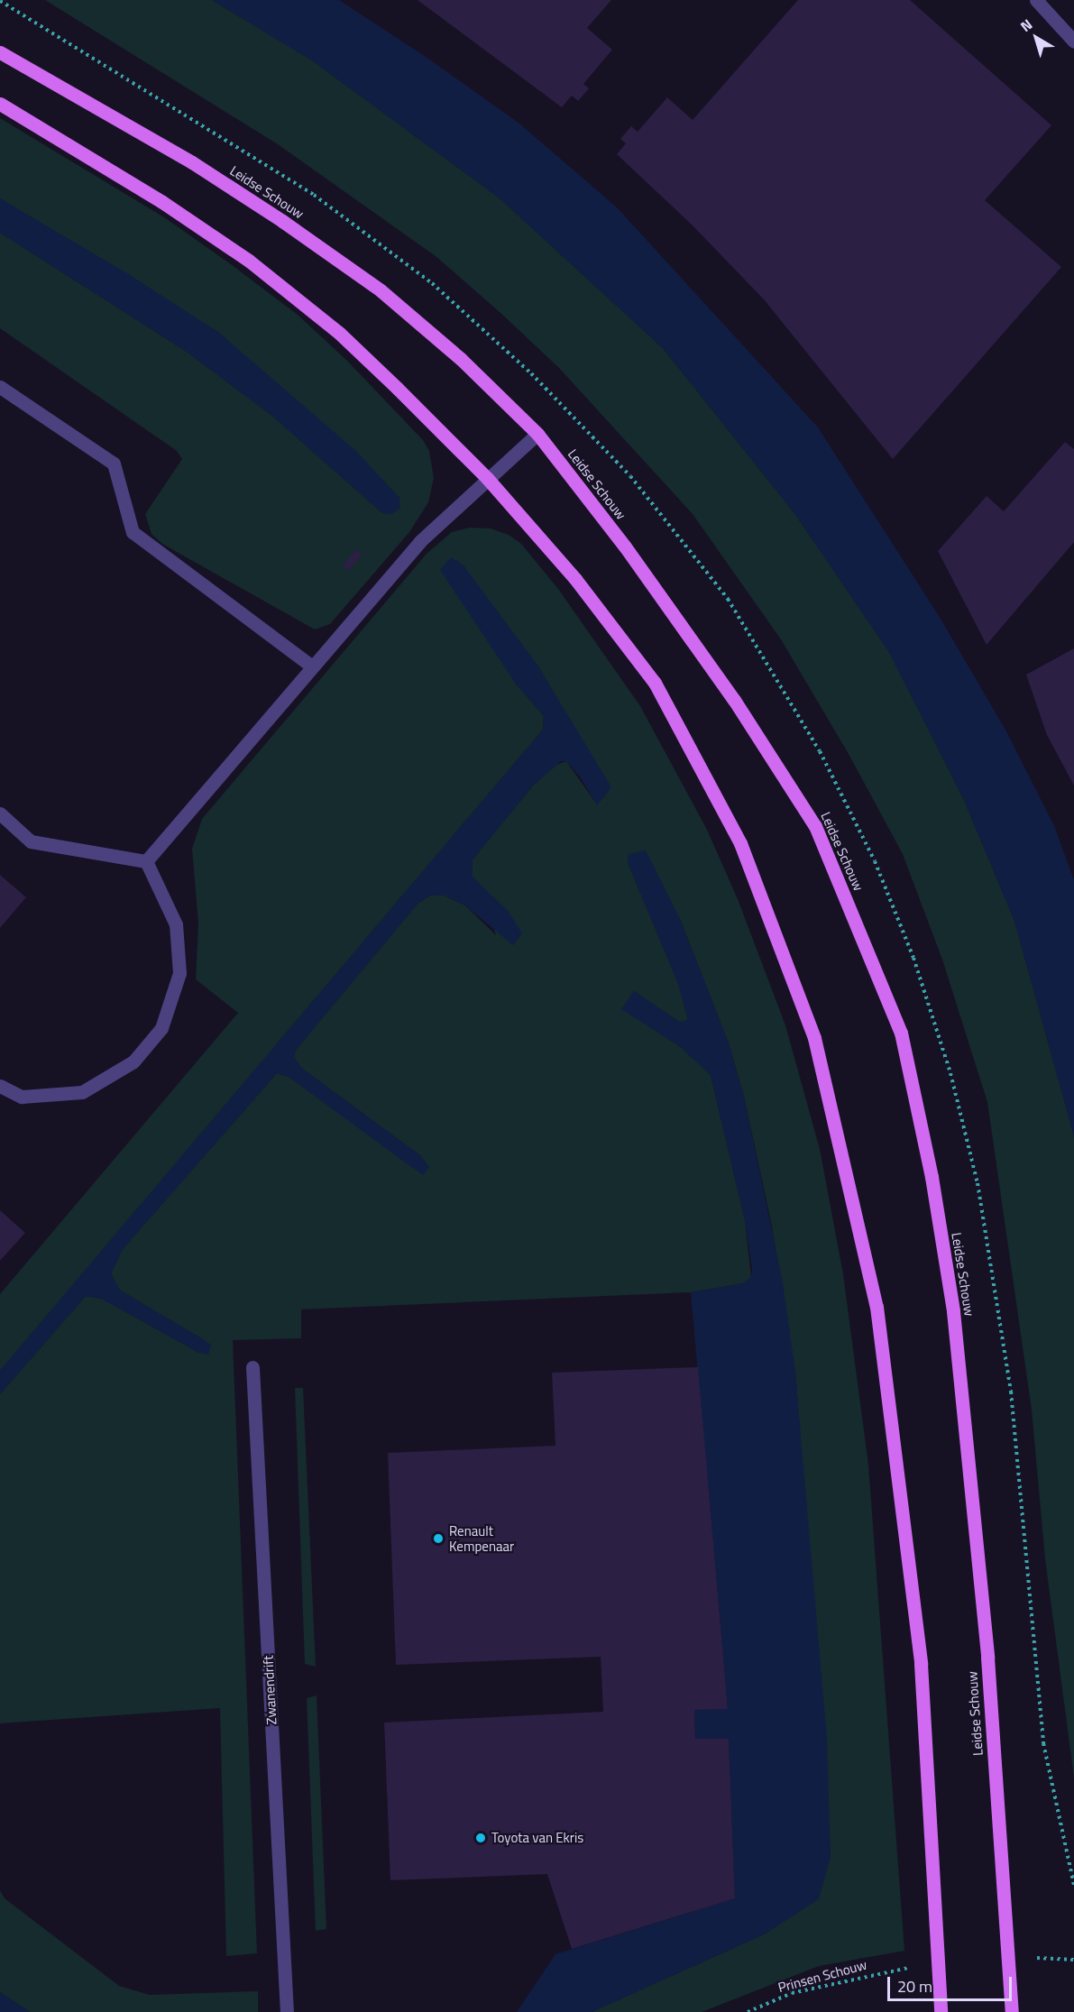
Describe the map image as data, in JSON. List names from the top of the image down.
{
  "streets": {
    "main road": ["Leidse Schouw"],
    "street": ["Zwanendrift"],
    "path": ["Prinsen Schouw"]
  },
  "places": ["Renault Kempenaar", "Toyota van Ekris"],
  "scale_bar": "20 m",
  "north": "top left"
}
